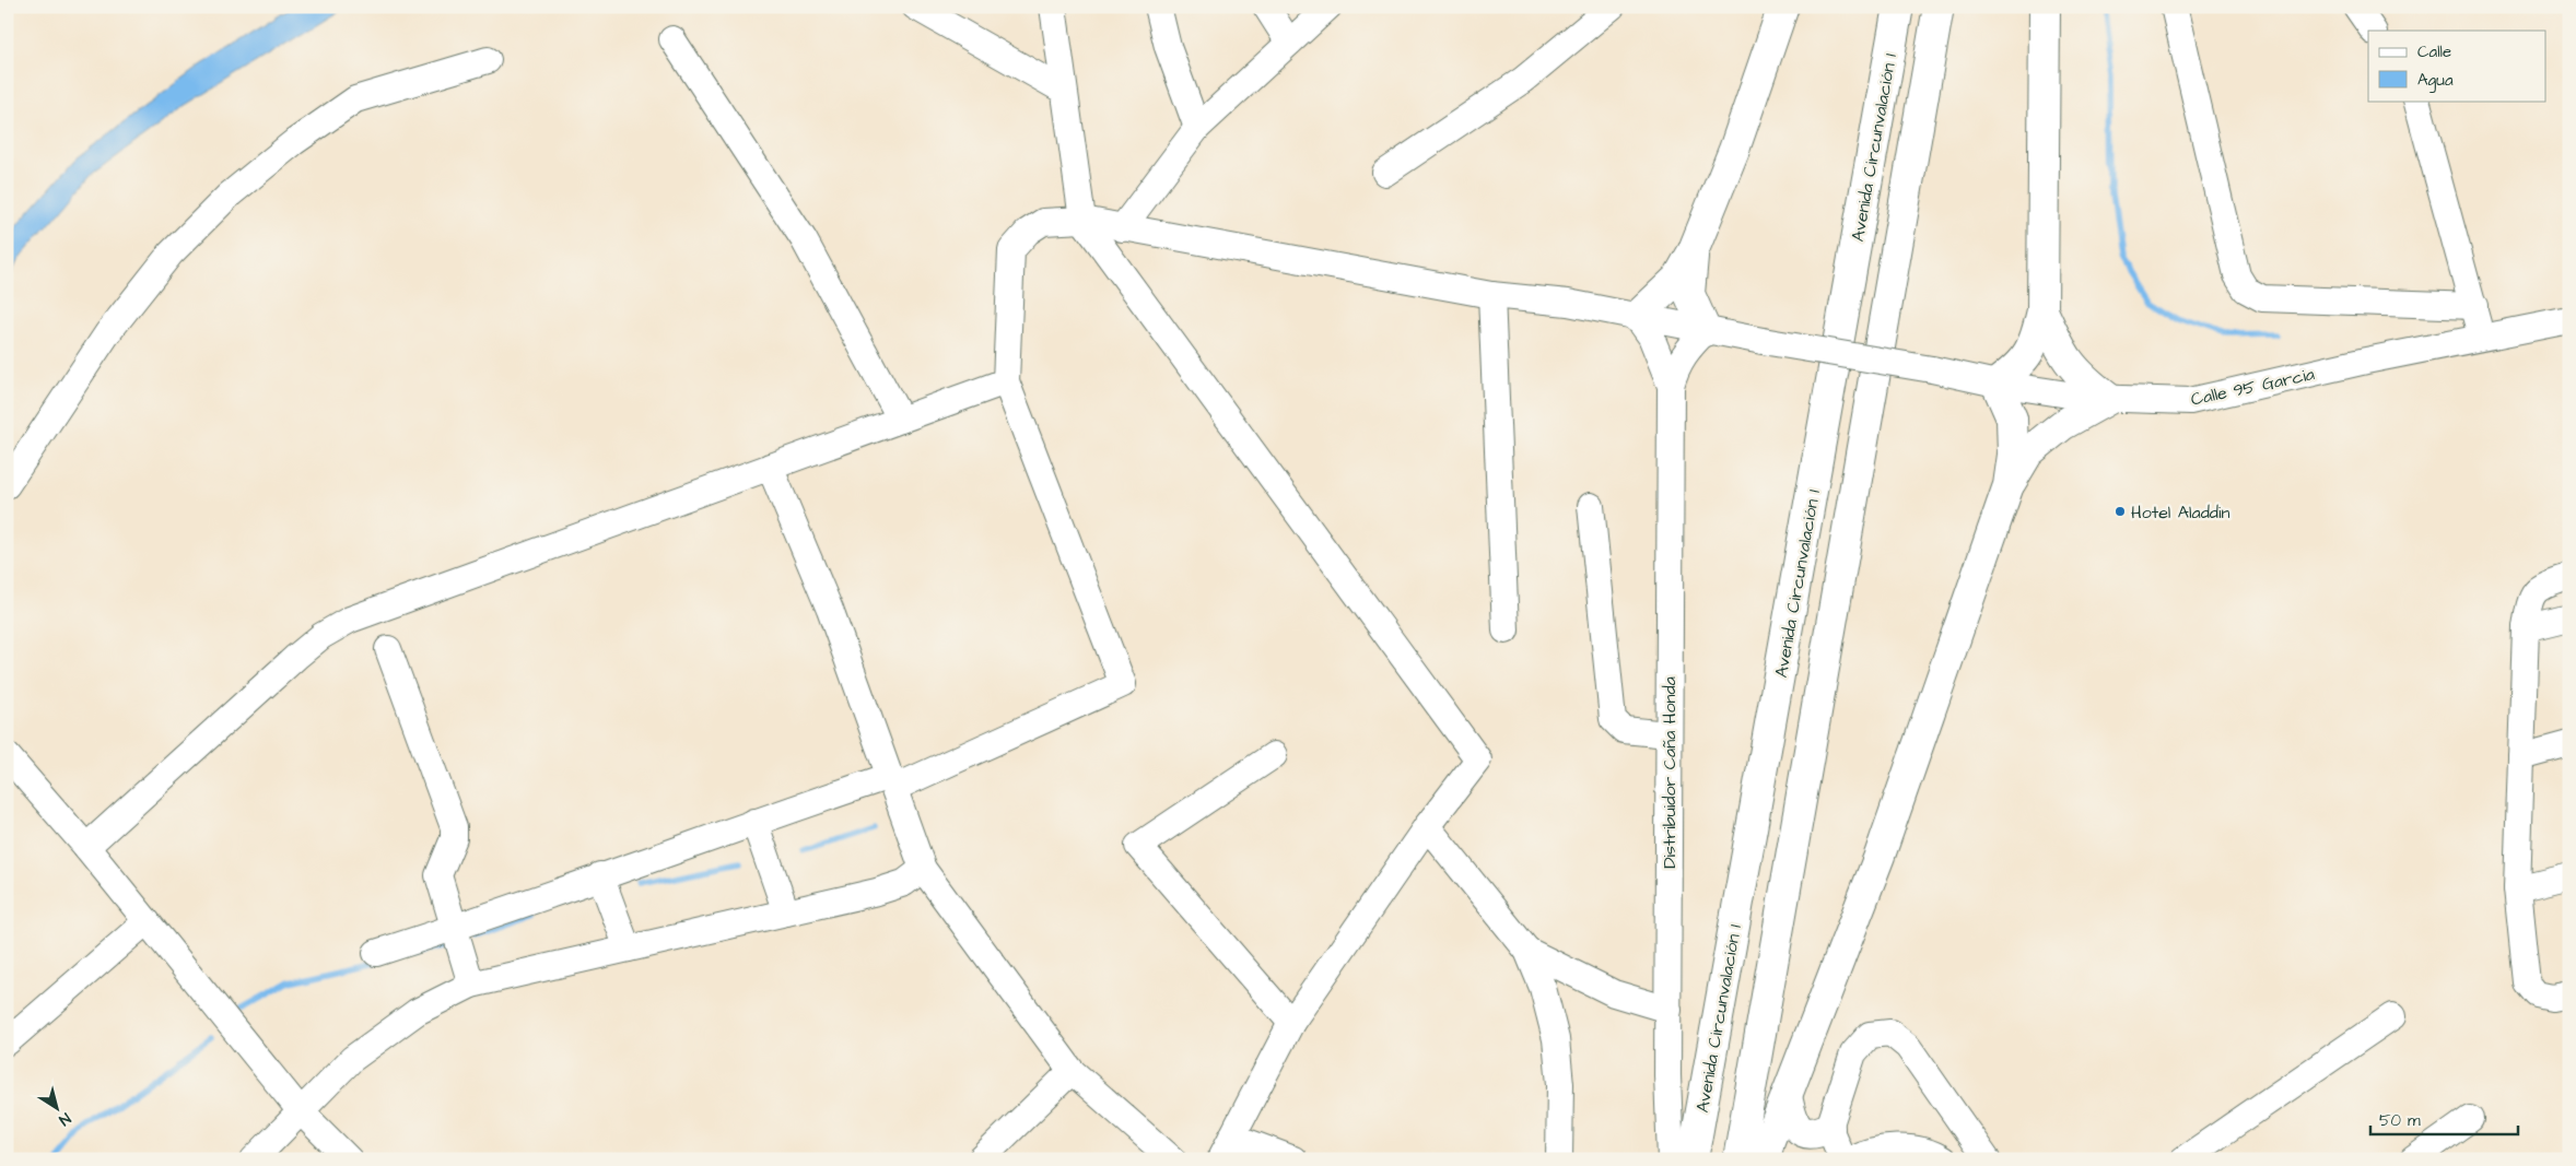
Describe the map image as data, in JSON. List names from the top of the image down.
{
  "streets": {
    "main road": ["Avenida Circunvalación 1"],
    "street": ["Calle 95 Garcia", "Distribuidor Caña Honda"]
  },
  "crossings": [
    ["Calle 95 Garcia", "Distribuidor Caña Honda"]
  ],
  "places": ["Hotel Aladdin"],
  "legend": ["Calle", "Agua"],
  "scale_bar": "50 m",
  "north": "bottom right"
}
